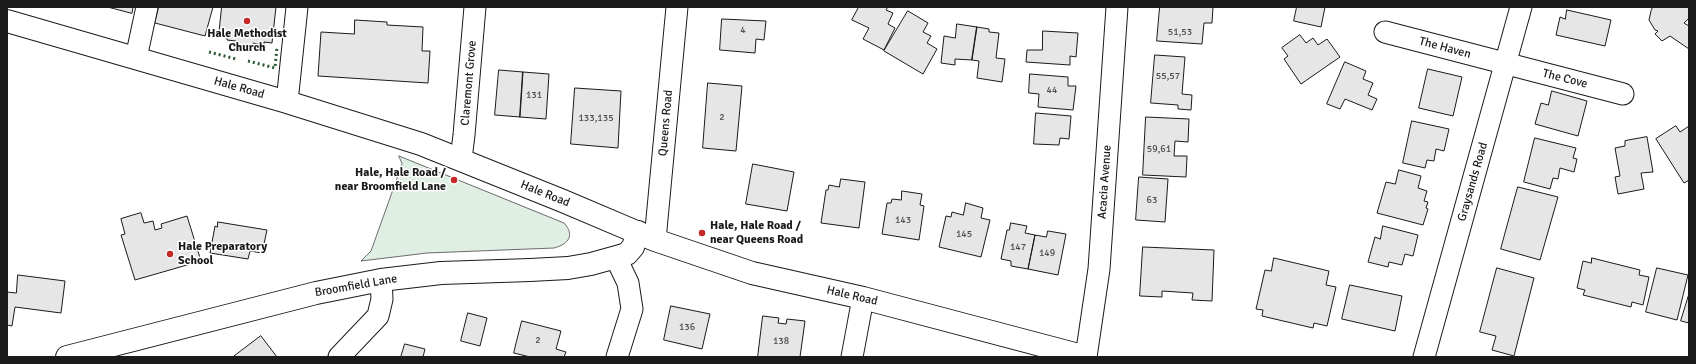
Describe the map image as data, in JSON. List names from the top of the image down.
{
  "streets": {
    "main road": ["Hale Road", "Broomfield Lane"],
    "street": [
      "The Haven",
      "The Cove",
      "Claremont Grove",
      "Queens Road",
      "Acacia Avenue",
      "Graysands Road"
    ]
  },
  "crossings": [
    ["The Haven", "The Cove"],
    ["The Haven", "Graysands Road"],
    ["The Cove", "Graysands Road"],
    ["Claremont Grove", "Hale Road"],
    ["Hale Road", "Queens Road"],
    ["Hale Road", "Acacia Avenue"],
    ["Hale Road", "Broomfield Lane"],
    ["Queens Road", "Broomfield Lane"]
  ],
  "places": [
    "Hale Methodist Church",
    "Hale, Hale Road / near Broomfield Lane",
    "Hale, Hale Road / near Queens Road",
    "Hale Preparatory School"
  ],
  "house_numbers": [
    "4",
    "51,53",
    "55,57",
    "44",
    "131",
    "2",
    "133,135",
    "59,61",
    "63",
    "143",
    "145",
    "147",
    "149",
    "136",
    "2",
    "138"
  ]
}
